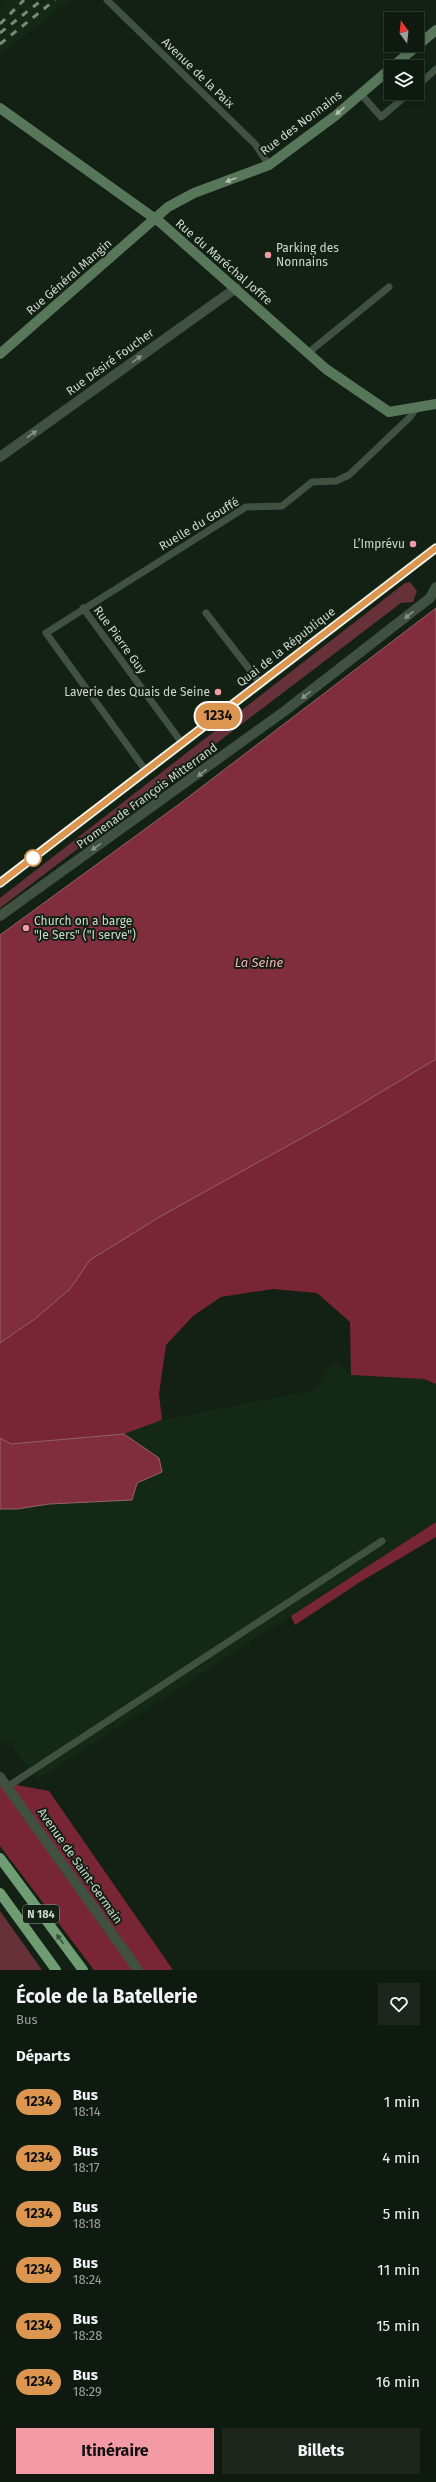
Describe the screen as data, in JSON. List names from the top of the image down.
{
  "streets": {
    "main road": [
      "Rue des Nonnains",
      "Rue du Maréchal Joffre",
      "Rue Général Mangin",
      "Quai de la République",
      "N 184"
    ],
    "street": ["Rue Désiré Foucher", "Promenade François Mitterrand", "Avenue de Saint-Germain"],
    "lane": ["Avenue de la Paix", "Ruelle du Gouffé", "Rue Pierre Guy"]
  },
  "crossings": [
    ["Avenue de la Paix", "Rue des Nonnains"],
    ["Rue des Nonnains", "Rue du Maréchal Joffre"],
    ["Rue des Nonnains", "Rue Général Mangin"],
    ["Rue du Maréchal Joffre", "Rue Général Mangin"],
    ["Rue du Maréchal Joffre", "Rue Désiré Foucher"],
    ["Rue du Maréchal Joffre", "Ruelle du Gouffé"],
    ["Ruelle du Gouffé", "Rue Pierre Guy"],
    ["Ruelle du Gouffé", "Quai de la République"],
    ["Rue Pierre Guy", "Quai de la République"]
  ],
  "one_way": ["Rue des Nonnains", "Rue Désiré Foucher", "Promenade François Mitterrand"],
  "water": ["La Seine"],
  "places": [
    "Parking des Nonnains",
    "L’Imprévu",
    "Laverie des Quais de Seine",
    "Church on a barge \"Je Sers\" (\"I serve\")"
  ],
  "lines": ["bus line 1234"],
  "north": "top",
  "page": {
    "on_map": "1234",
    "heading": [
      ["École de la Batellerie", "Bus"],
      "Départs"
    ],
    "list": [
      {
        "mark": "1234",
        "name": "Bus",
        "note": "18:14",
        "value": "1 min"
      },
      {
        "mark": "1234",
        "name": "Bus",
        "note": "18:17",
        "value": "4 min"
      },
      {
        "mark": "1234",
        "name": "Bus",
        "note": "18:18",
        "value": "5 min"
      },
      {
        "mark": "1234",
        "name": "Bus",
        "note": "18:24",
        "value": "11 min"
      },
      {
        "mark": "1234",
        "name": "Bus",
        "note": "18:28",
        "value": "15 min"
      },
      {
        "mark": "1234",
        "name": "Bus",
        "note": "18:29",
        "value": "16 min"
      }
    ],
    "buttons": ["Itinéraire", "Billets"]
  }
}
